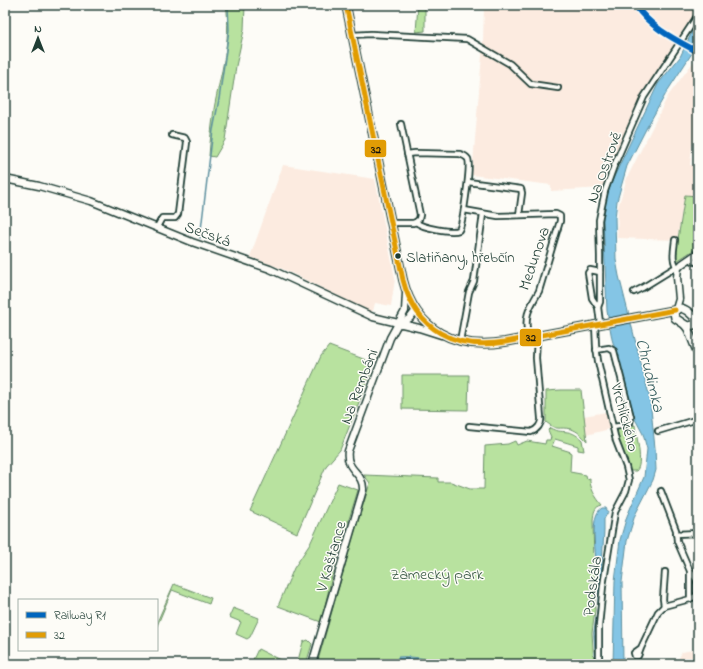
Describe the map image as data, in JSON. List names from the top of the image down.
{
  "streets": {
    "street": [
      "Na Ostrově",
      "Sečská",
      "Medunova",
      "Na Rembáni",
      "Vrchlického",
      "V Kaštance",
      "Podskála"
    ]
  },
  "crossings": [
    ["Na Ostrově", "Vrchlického"],
    ["Sečská", "Na Rembáni"],
    ["Na Rembáni", "V Kaštance"],
    ["Vrchlického", "Podskála"]
  ],
  "water": ["Chrudimka"],
  "parks": ["Zámecký park"],
  "places": ["Slatiňany, hřebčín"],
  "lines": ["rail line R1", "transit line 32"],
  "legend": ["Railway R1", "32"],
  "north": "top"
}
